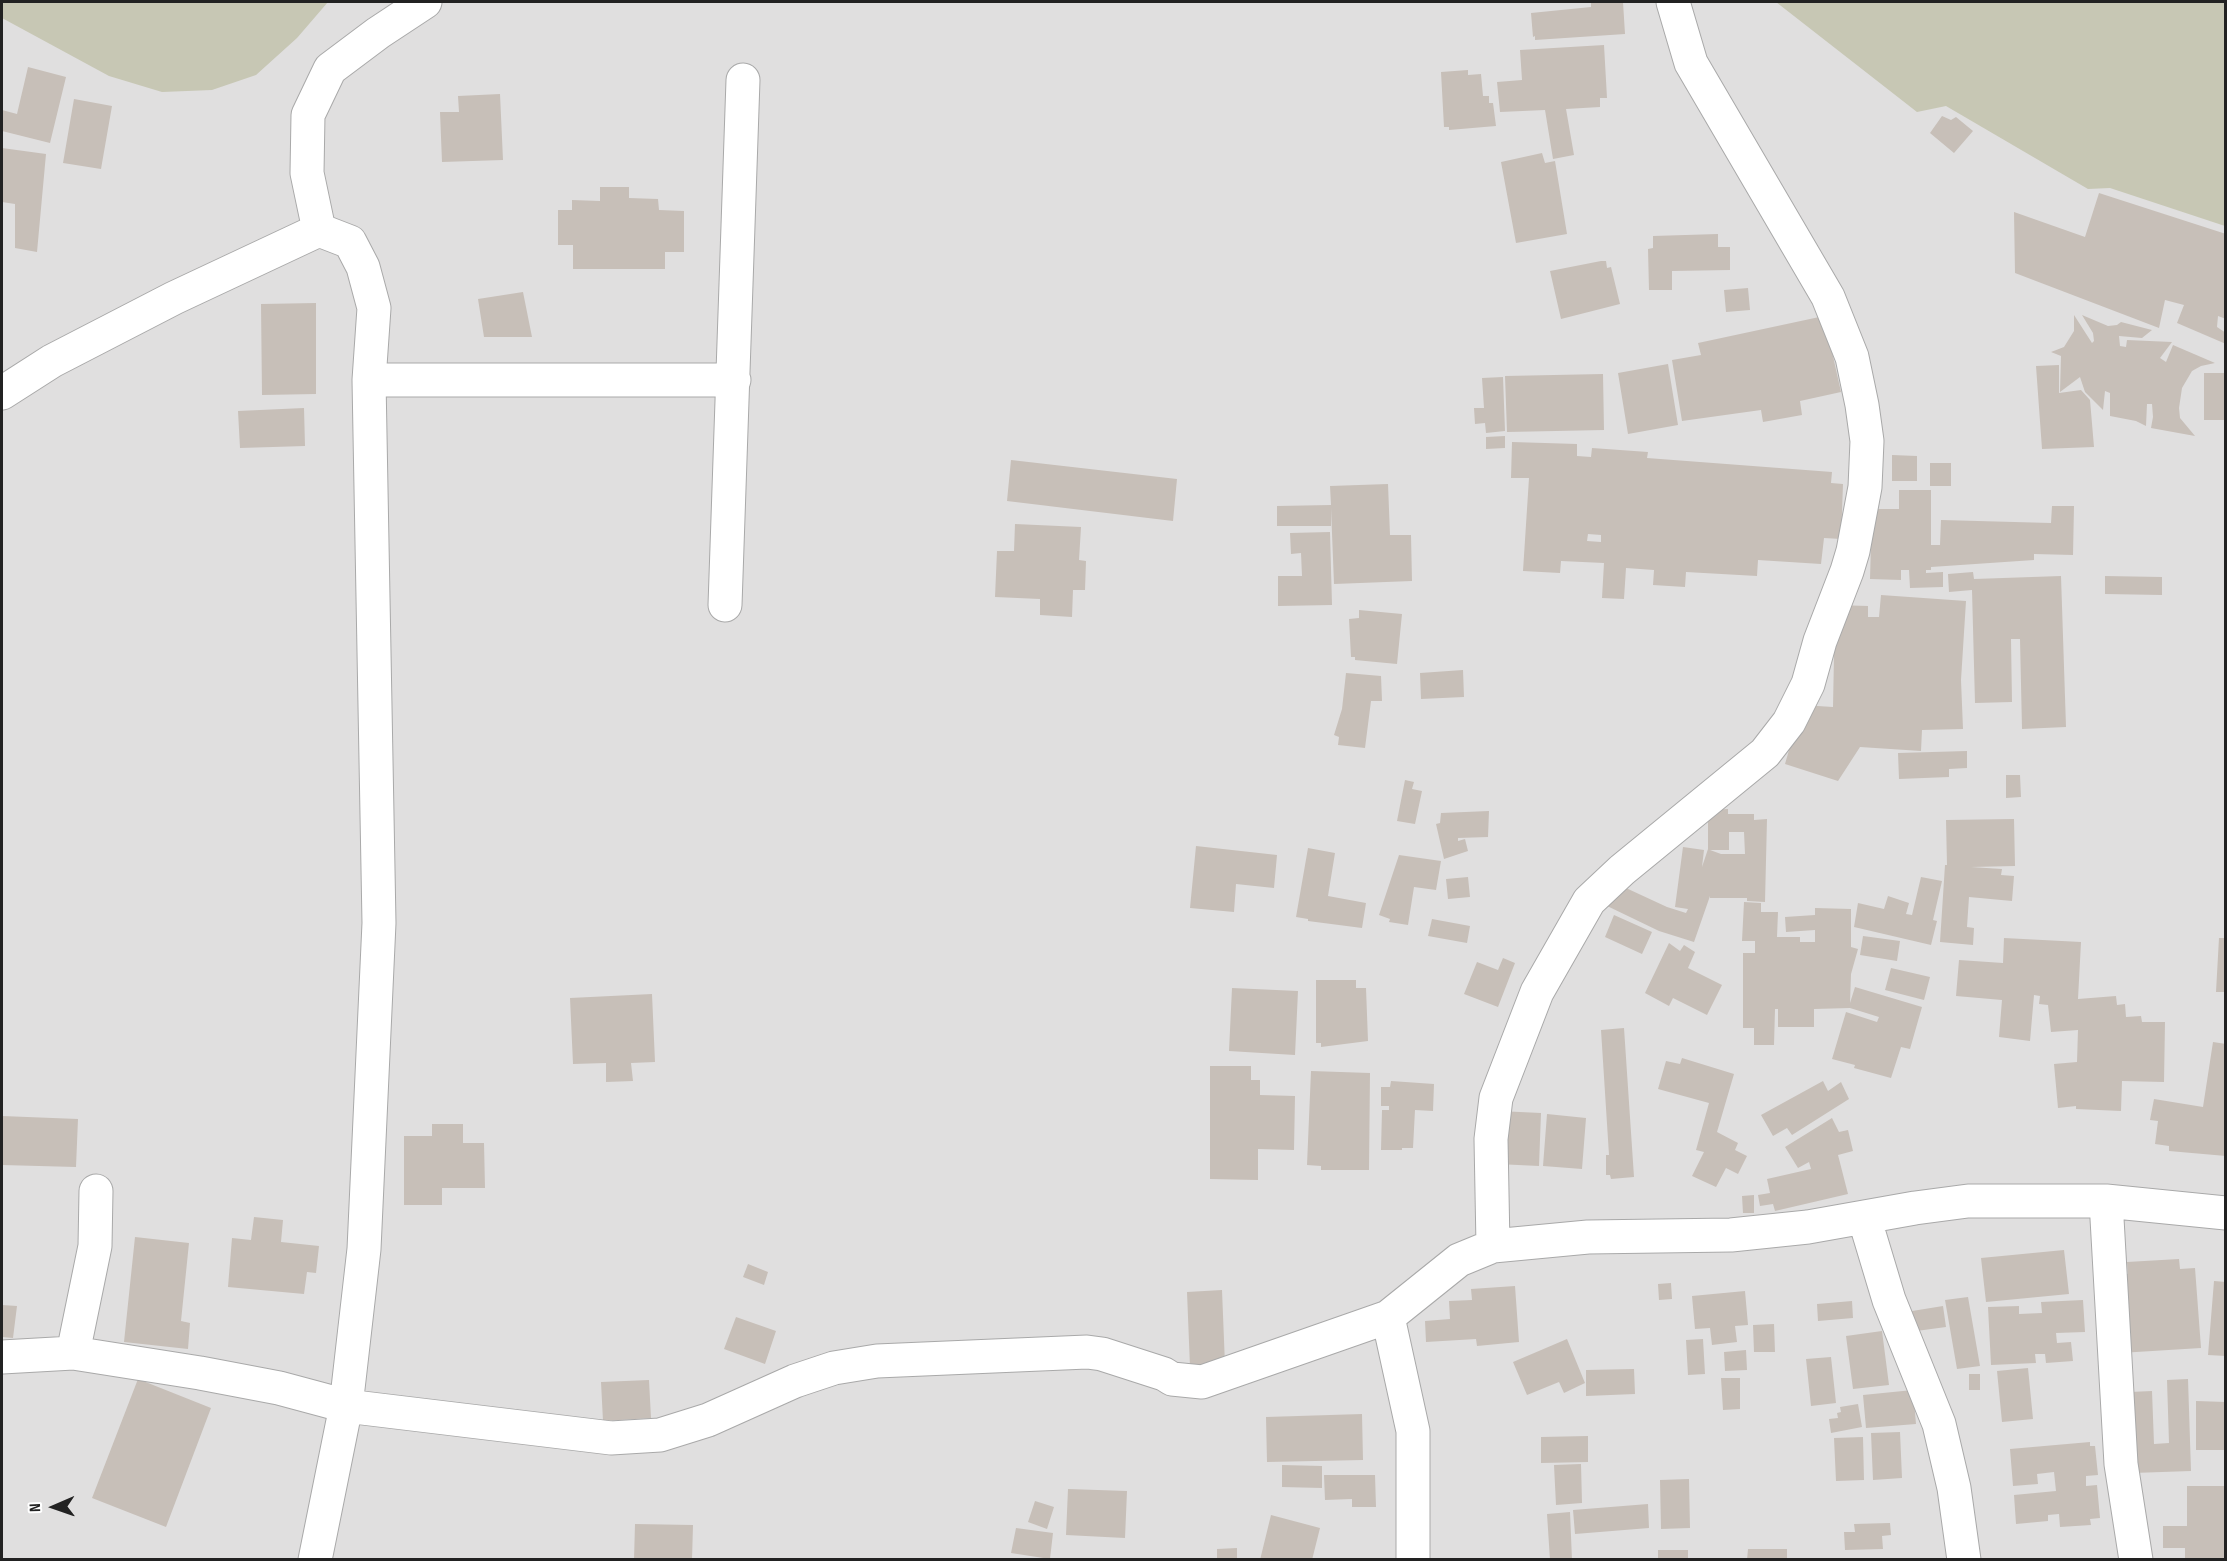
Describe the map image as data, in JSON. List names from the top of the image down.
{
  "north": "left"
}
